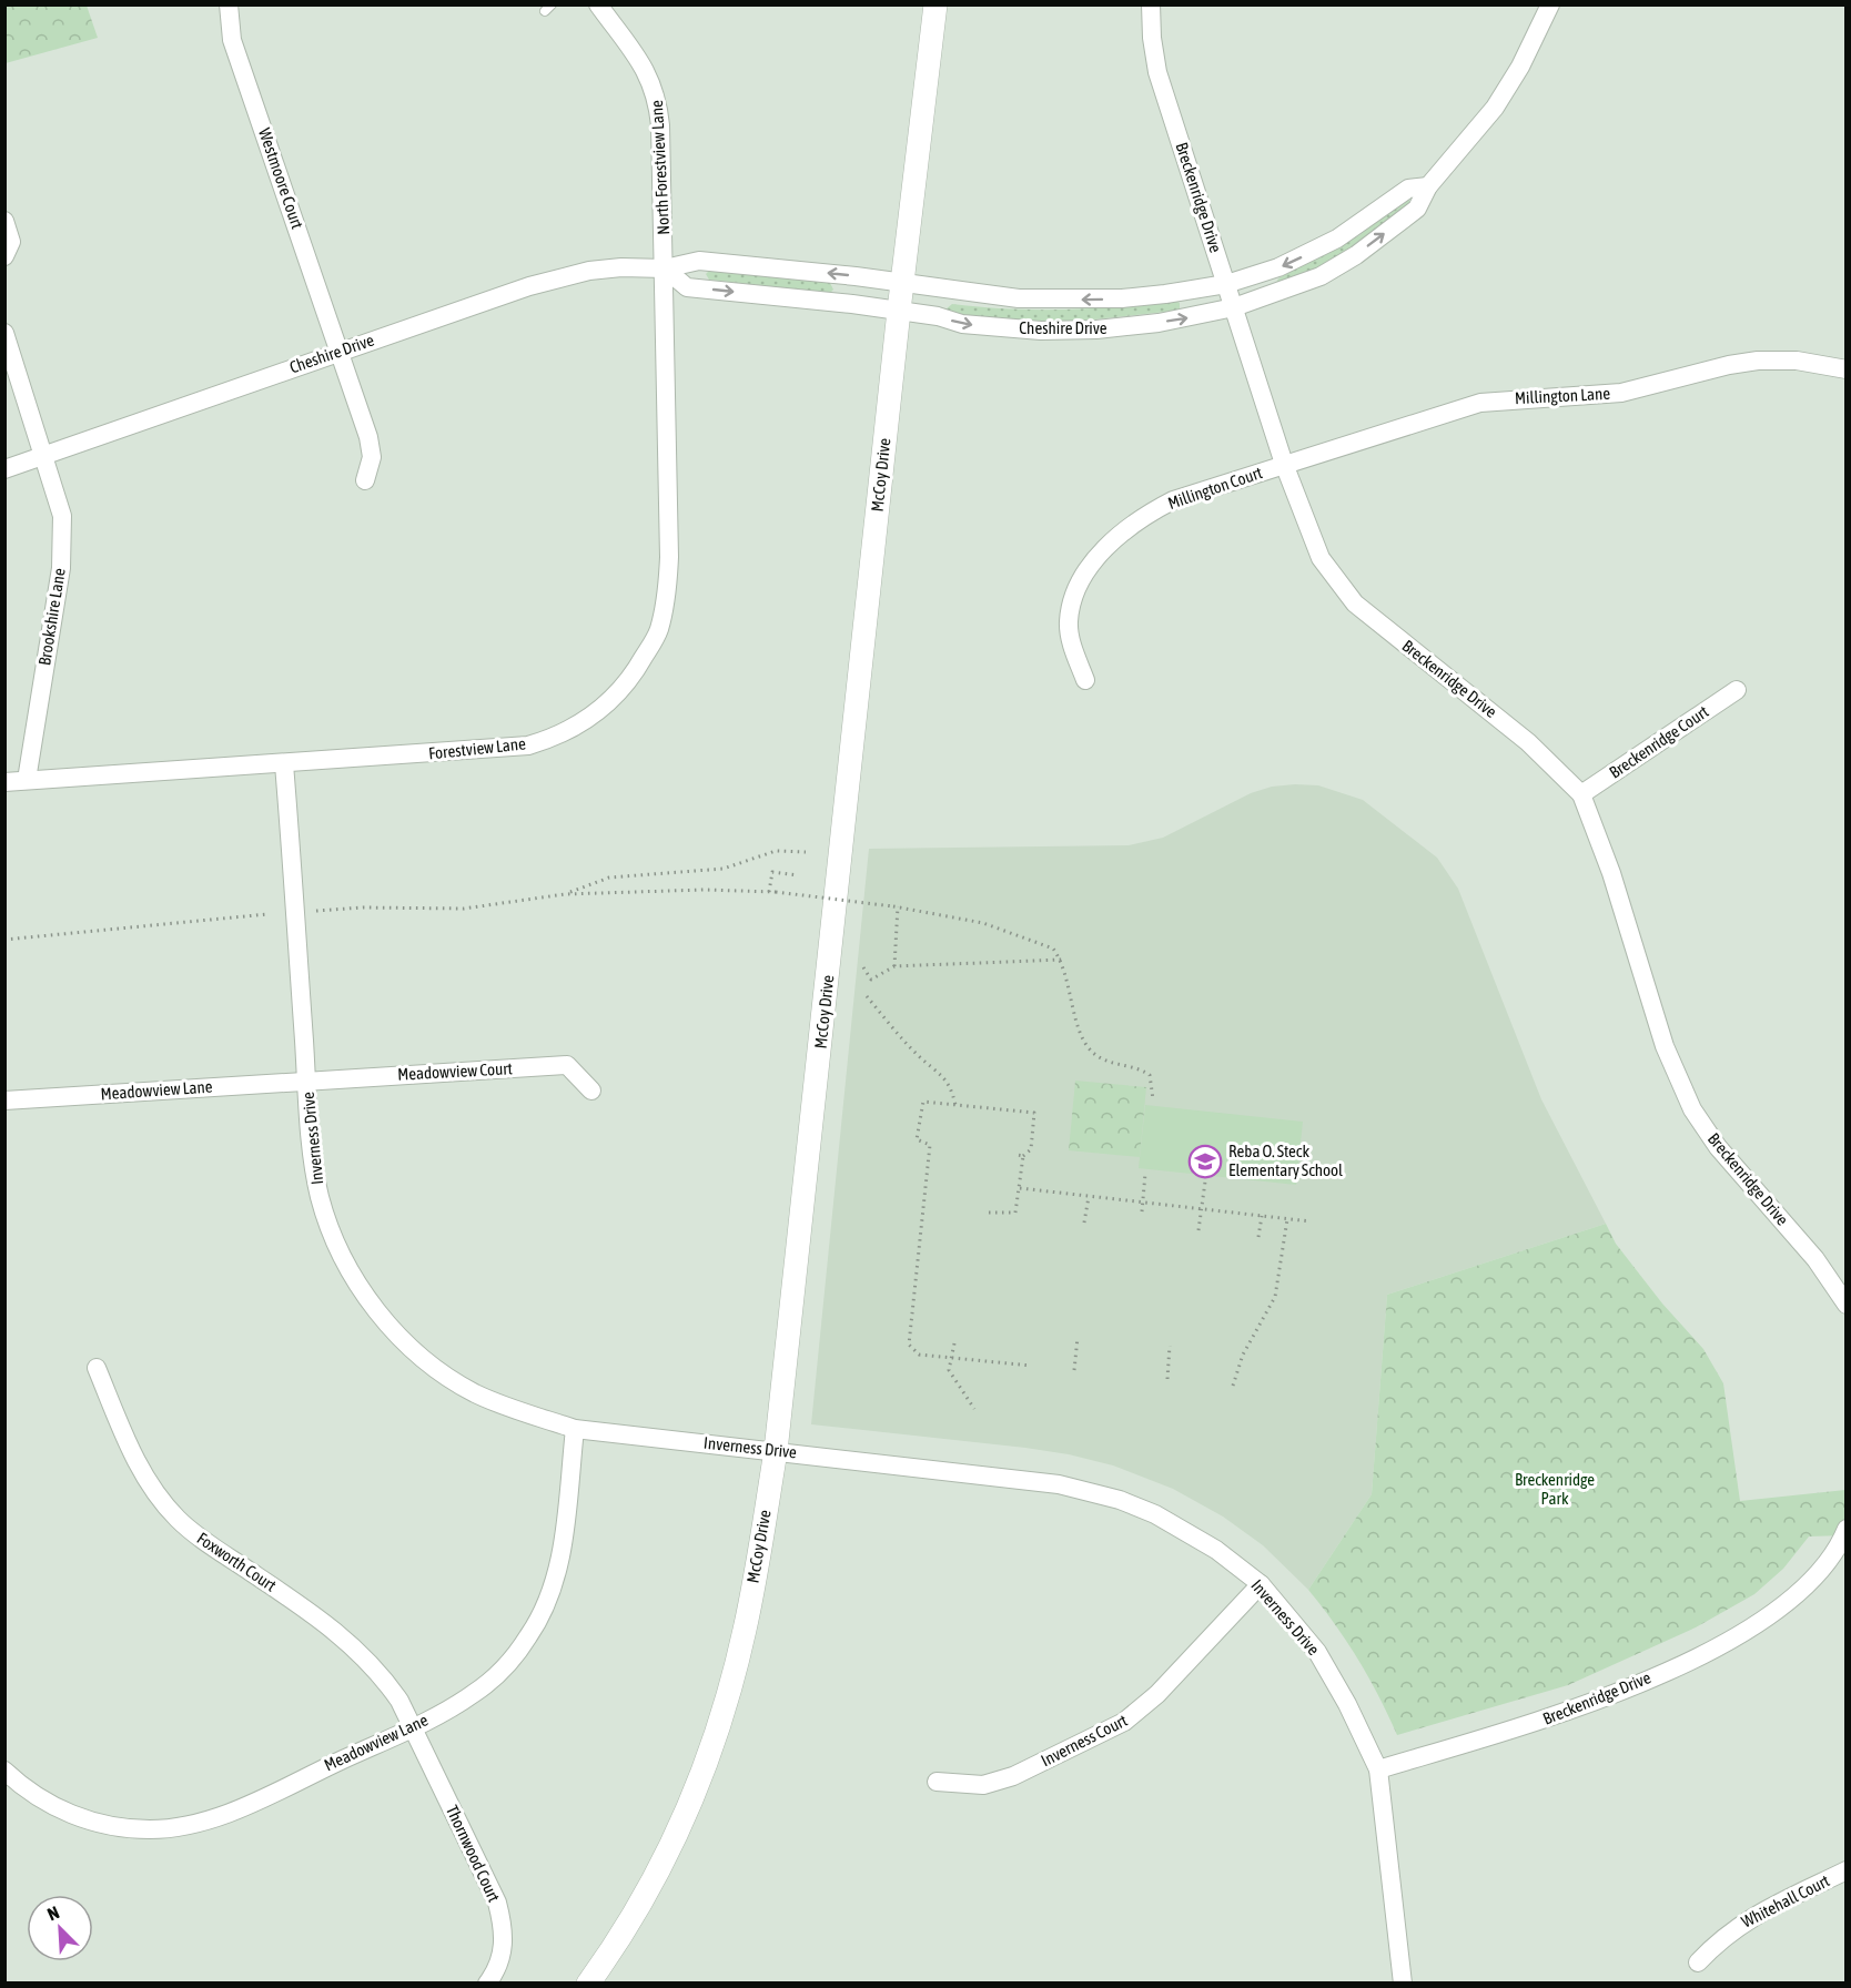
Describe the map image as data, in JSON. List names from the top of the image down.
{
  "streets": {
    "street": [
      "North Forestview Lane",
      "Westmoore Court",
      "Breckenridge Drive",
      "Cheshire Drive",
      "Millington Lane",
      "McCoy Drive",
      "Millington Court",
      "Brookshire Lane",
      "Breckenridge Court",
      "Forestview Lane",
      "Meadowview Court",
      "Meadowview Lane",
      "Inverness Drive",
      "Foxworth Court",
      "Inverness Court",
      "Thornwood Court",
      "Whitehall Court"
    ]
  },
  "crossings": [
    ["North Forestview Lane", "Cheshire Drive"],
    ["North Forestview Lane", "Forestview Lane"],
    ["Westmoore Court", "Cheshire Drive"],
    ["Breckenridge Drive", "Cheshire Drive"],
    ["Breckenridge Drive", "Millington Lane"],
    ["Breckenridge Drive", "Millington Court"],
    ["Breckenridge Drive", "Breckenridge Court"],
    ["Breckenridge Drive", "Inverness Drive"],
    ["Cheshire Drive", "McCoy Drive"],
    ["Cheshire Drive", "Brookshire Lane"],
    ["Cheshire Drive", "Forestview Lane"],
    ["Millington Lane", "Millington Court"],
    ["McCoy Drive", "Inverness Drive"],
    ["Brookshire Lane", "Forestview Lane"],
    ["Forestview Lane", "Inverness Drive"],
    ["Meadowview Court", "Meadowview Lane"],
    ["Meadowview Court", "Inverness Drive"],
    ["Meadowview Lane", "Inverness Drive"],
    ["Meadowview Lane", "Foxworth Court"],
    ["Meadowview Lane", "Thornwood Court"],
    ["Inverness Drive", "Inverness Court"],
    ["Foxworth Court", "Thornwood Court"]
  ],
  "parks": ["Breckenridge Park"],
  "places": {
    "school or university": ["Reba O. Steck Elementary School"]
  },
  "north": "top left"
}
